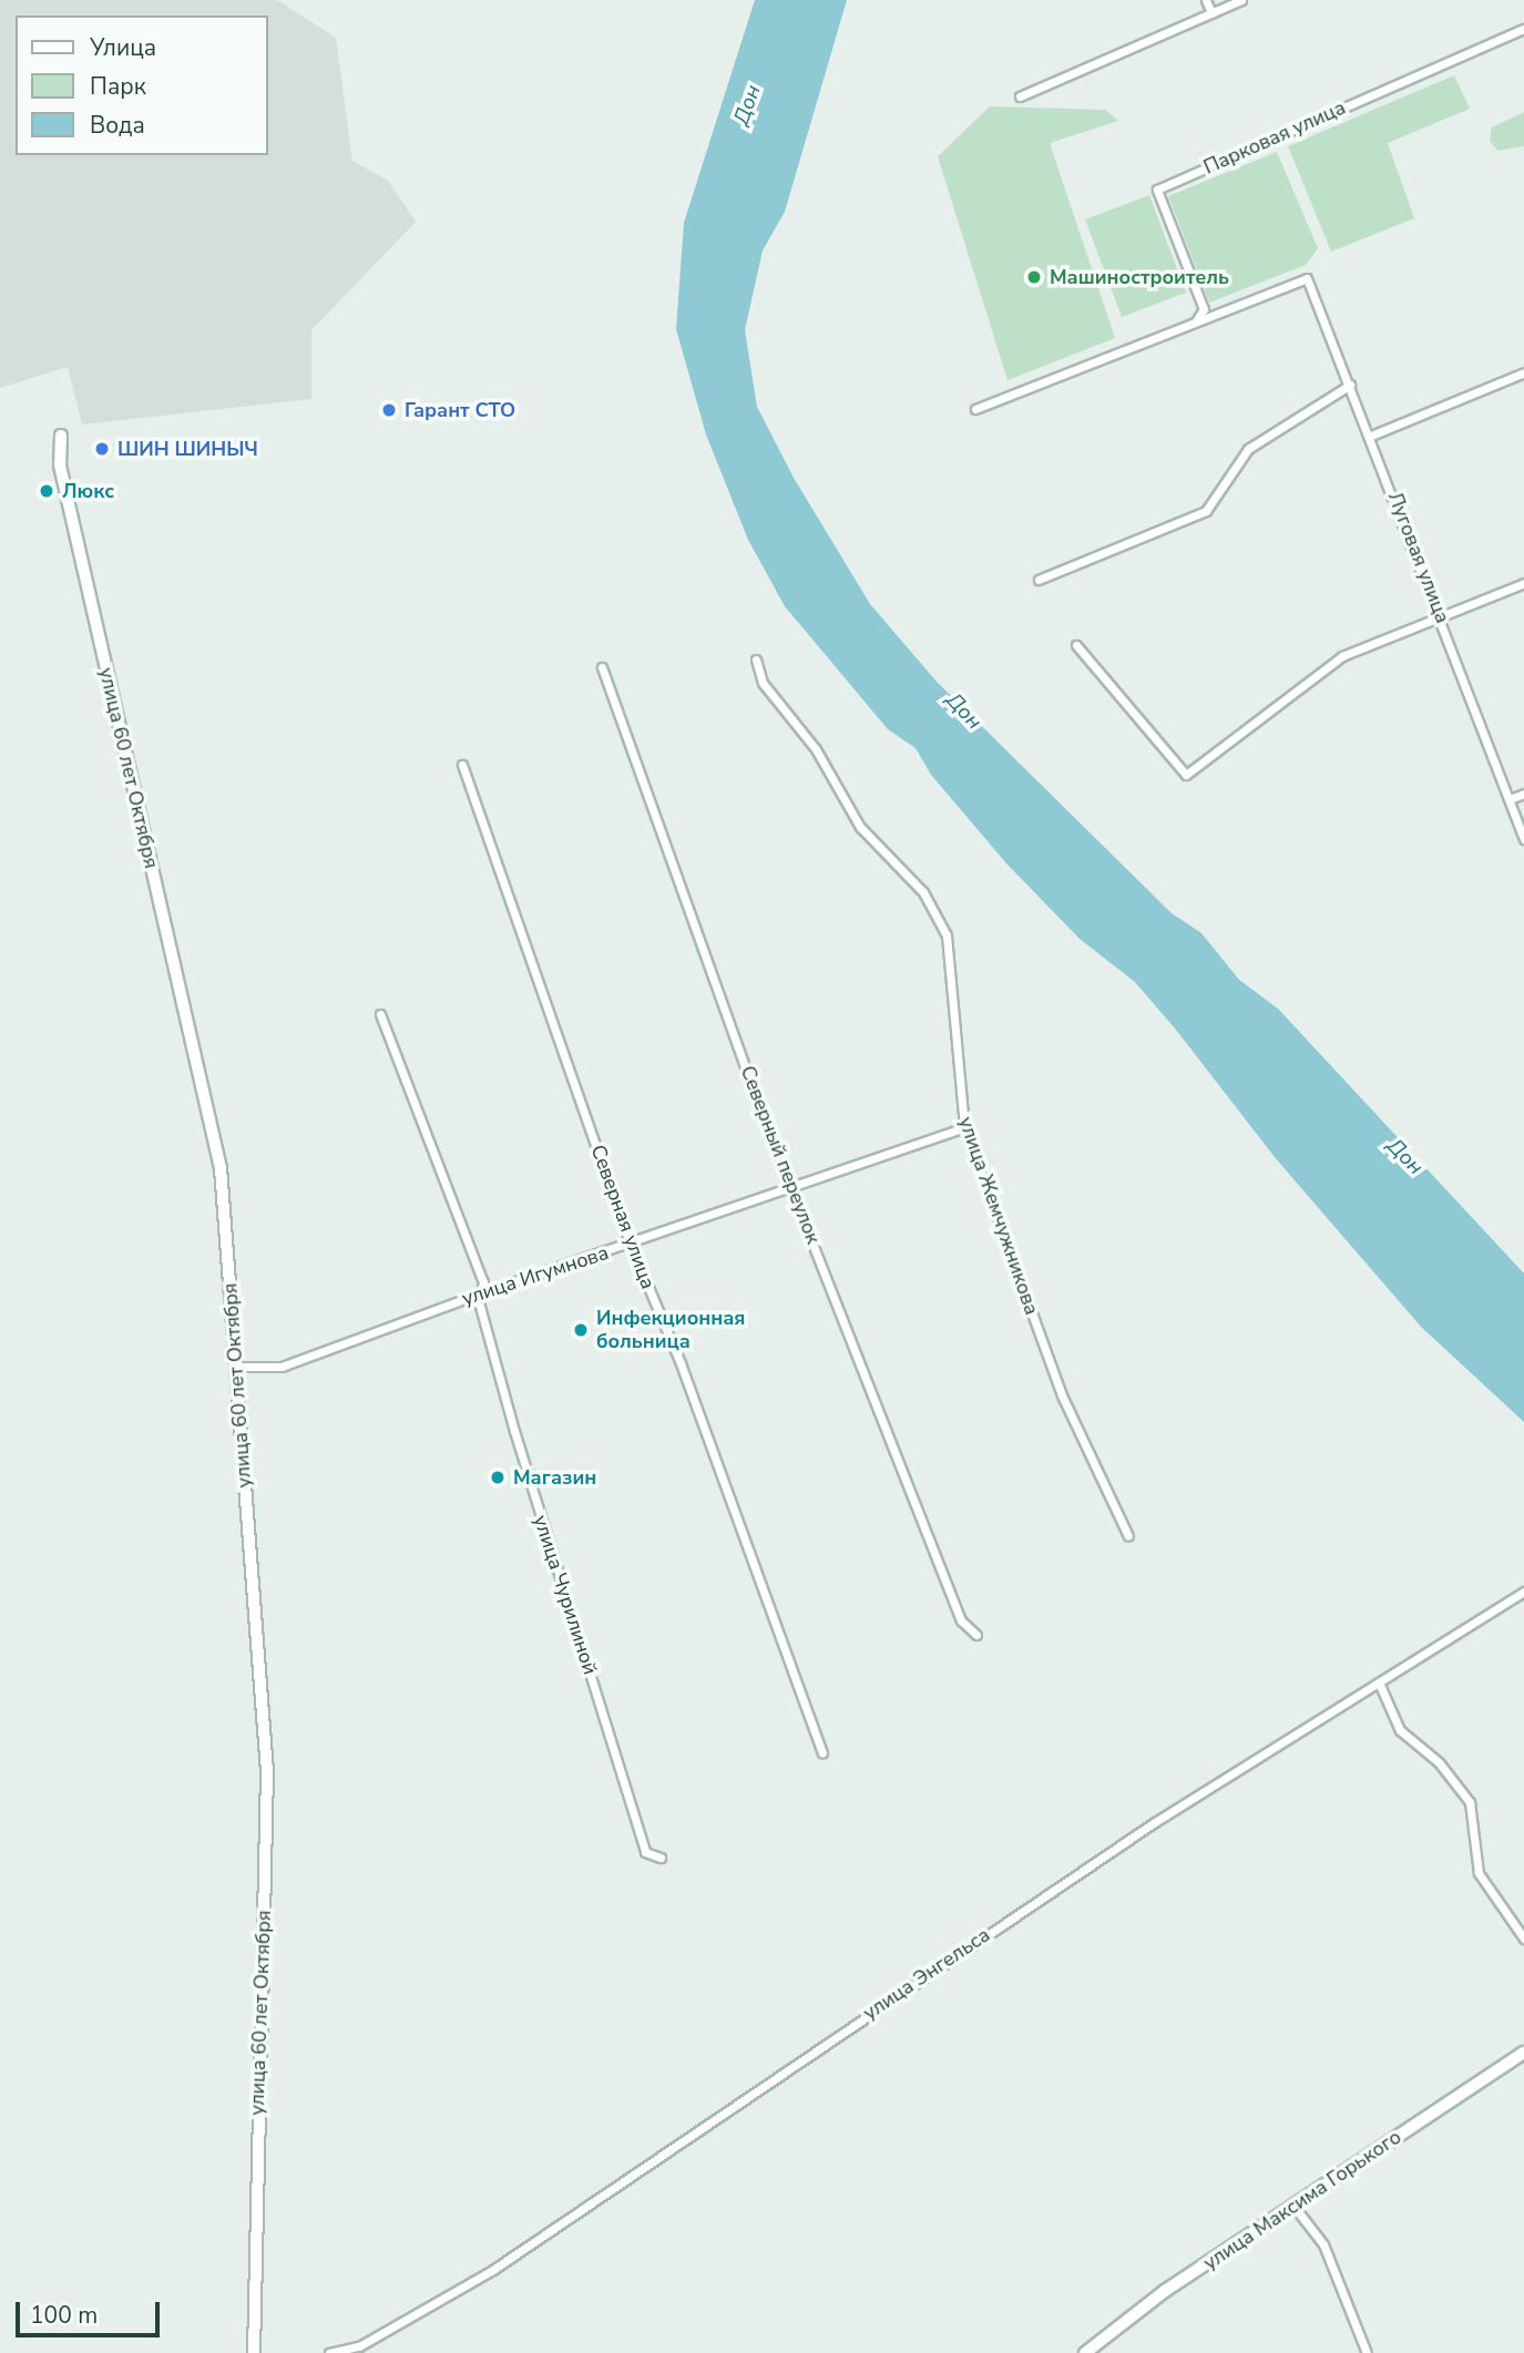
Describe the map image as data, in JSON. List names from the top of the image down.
{
  "streets": {
    "street": [
      "Парковая улица",
      "Луговая улица",
      "улица 60 лет Октября",
      "Северный переулок",
      "улица Жемчужникова",
      "Северная улица",
      "улица Игумнова",
      "улица Чурилиной",
      "улица Энгельса",
      "улица Максима Горького"
    ]
  },
  "crossings": [
    ["Парковая улица", "Луговая улица"],
    ["улица 60 лет Октября", "улица Игумнова"],
    ["Северный переулок", "улица Игумнова"],
    ["улица Жемчужникова", "улица Игумнова"],
    ["Северная улица", "улица Игумнова"],
    ["улица Игумнова", "улица Чурилиной"]
  ],
  "water": ["Дон"],
  "places": [
    "Машиностроитель",
    "Гарант СТО",
    "ШИН ШИНЫЧ",
    "Люкс",
    "Инфекционная больница",
    "Магазин"
  ],
  "legend": ["Улица", "Парк", "Вода"],
  "scale_bar": "100 m"
}
